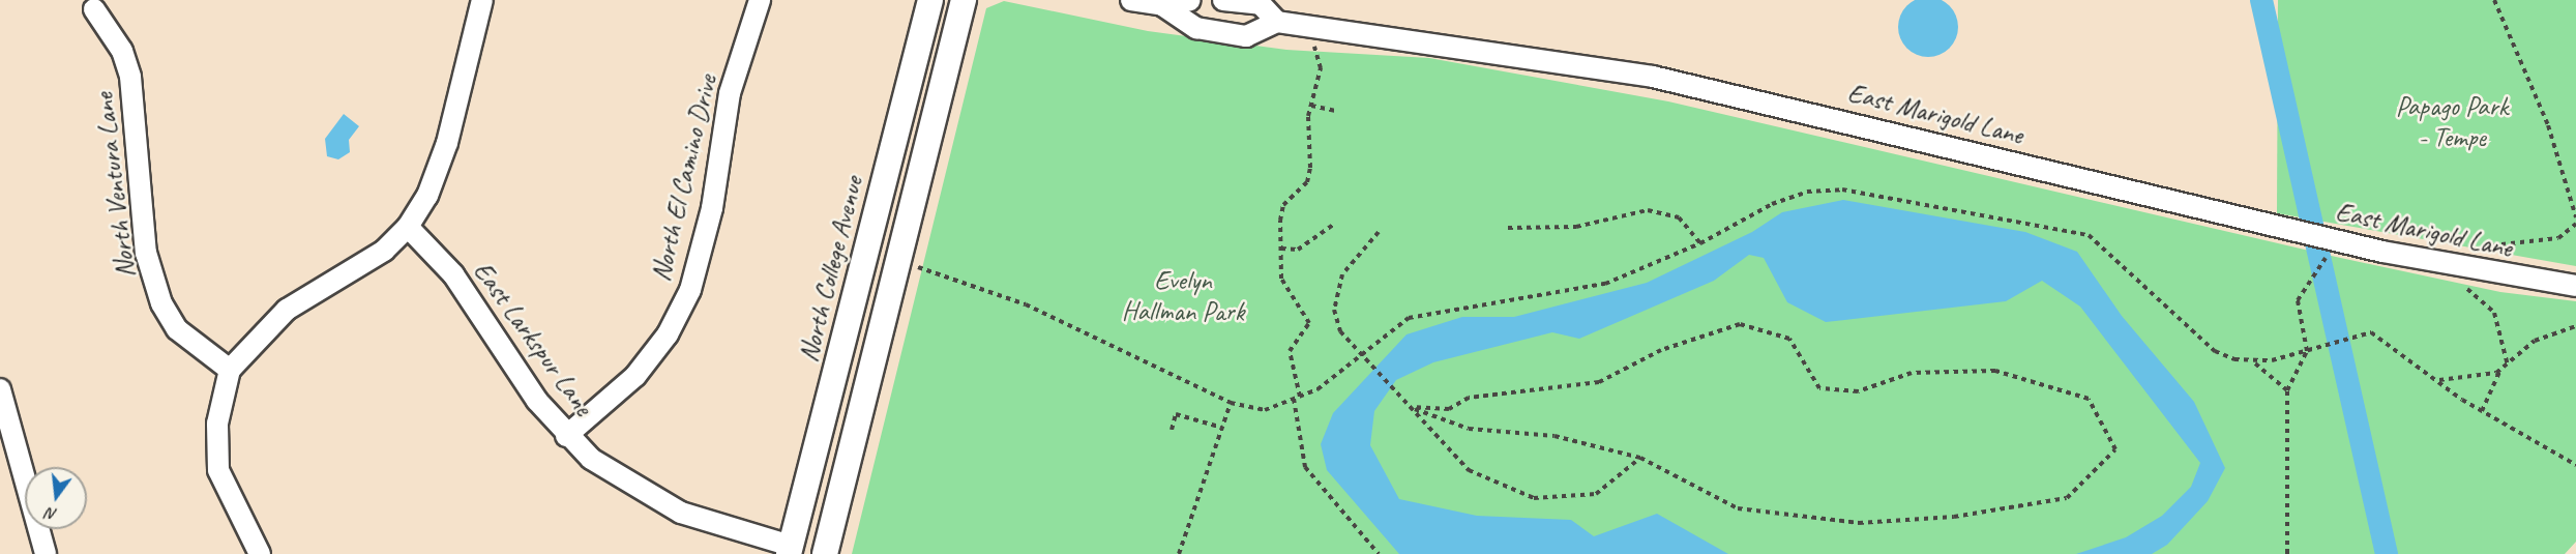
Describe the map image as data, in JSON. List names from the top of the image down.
{
  "streets": {
    "street": [
      "East Marigold Lane",
      "North El Camino Drive",
      "North Ventura Lane",
      "North College Avenue",
      "East Larkspur Lane"
    ]
  },
  "crossings": [
    ["North El Camino Drive", "East Larkspur Lane"],
    ["North College Avenue", "East Larkspur Lane"]
  ],
  "parks": ["Papago Park - Tempe", "Evelyn Hallman Park"],
  "north": "bottom"
}
